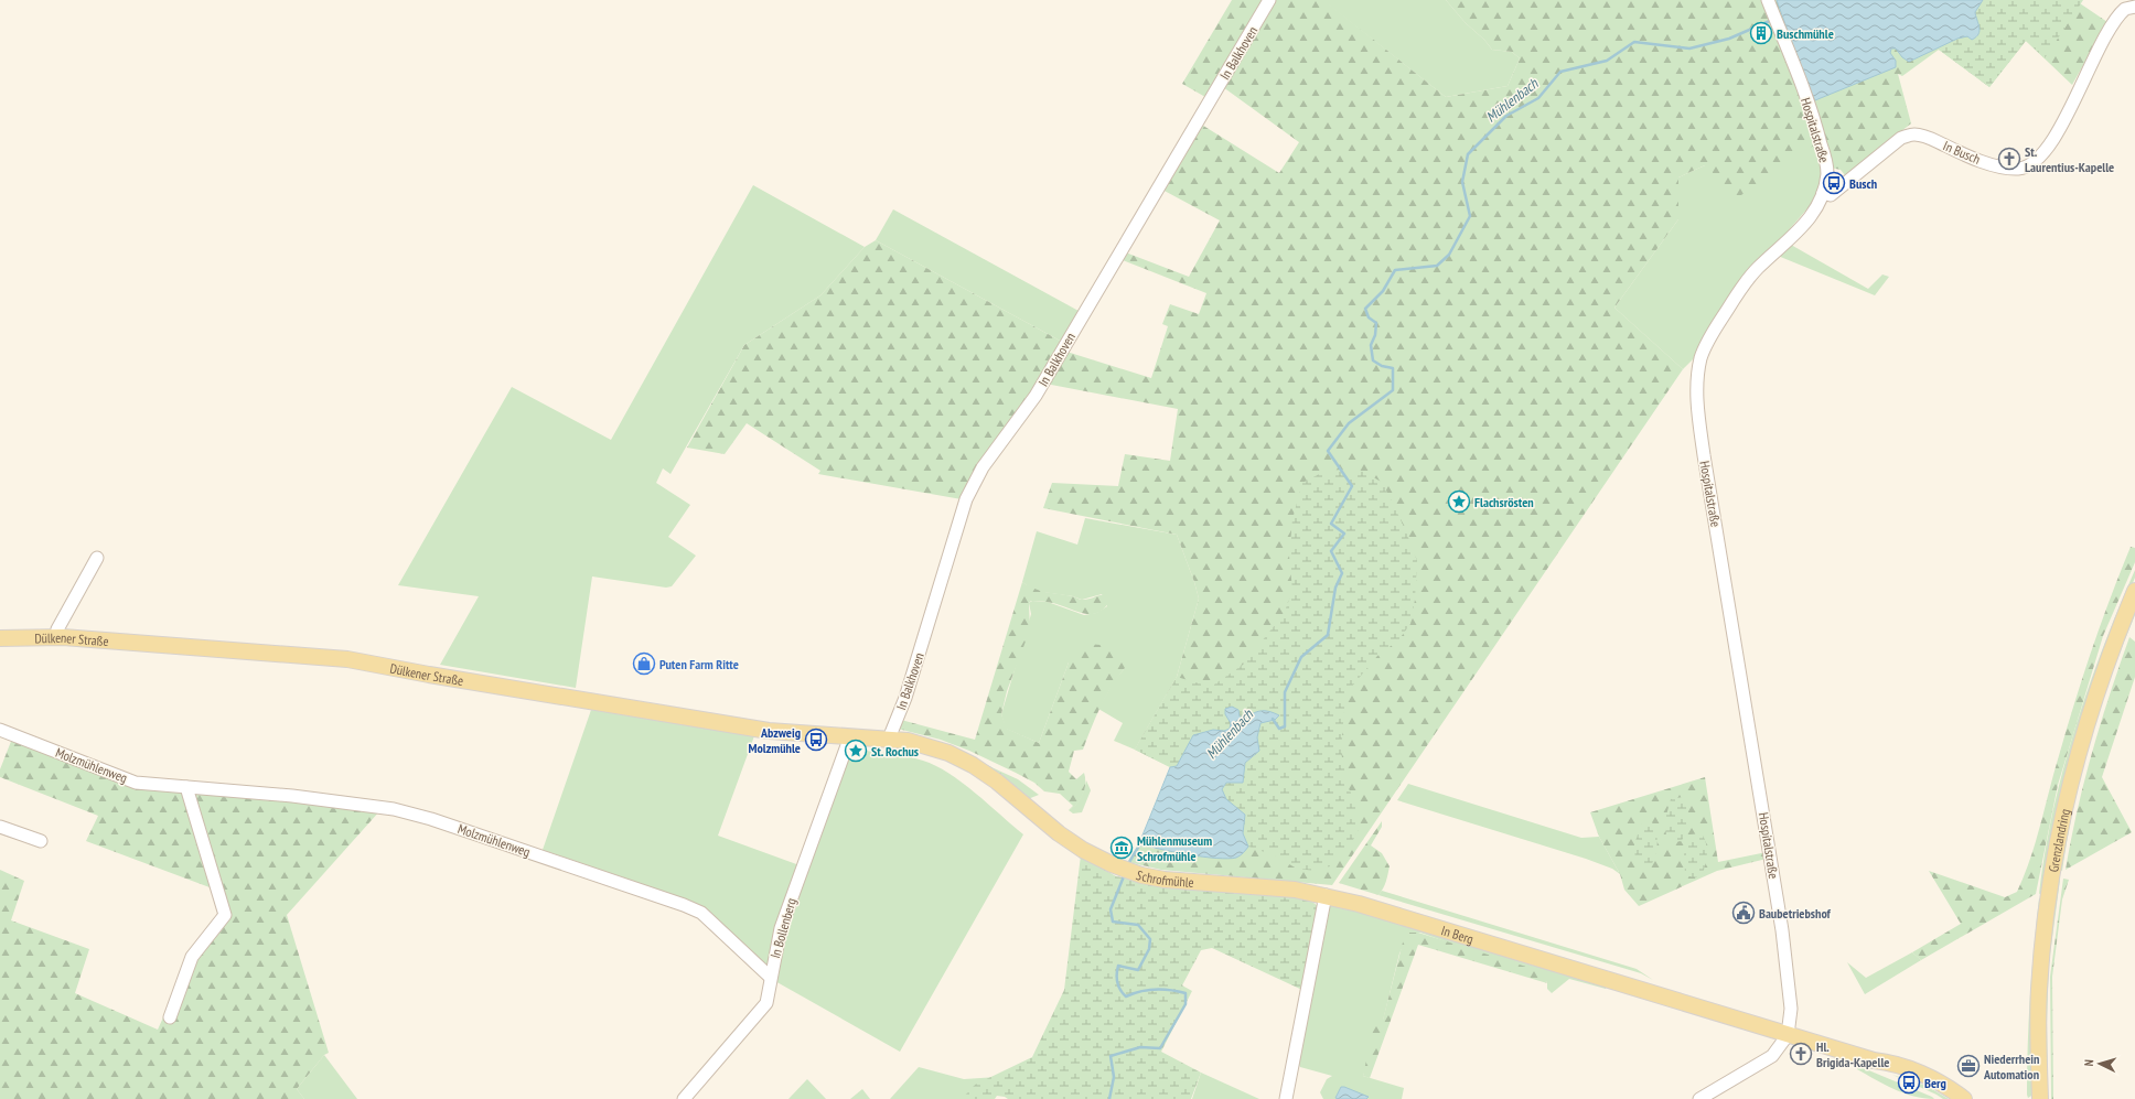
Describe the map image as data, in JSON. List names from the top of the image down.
{
  "streets": {
    "main road": [
      "Dülkener Straße",
      "Grenzlandring",
      "Schrofmühle",
      "In Berg"
    ],
    "street": [
      "In Balkhoven",
      "Hospitalstraße",
      "In Busch",
      "Molzmühlenweg",
      "In Bollenberg"
    ]
  },
  "crossings": [
    ["In Balkhoven", "Dülkener Straße"],
    ["In Balkhoven", "Schrofmühle"],
    ["Hospitalstraße", "In Busch"],
    ["Hospitalstraße", "In Berg"],
    ["Dülkener Straße", "Schrofmühle"],
    ["Dülkener Straße", "In Bollenberg"],
    ["Molzmühlenweg", "In Bollenberg"],
    ["Schrofmühle", "In Berg"]
  ],
  "water": ["Mühlenbach"],
  "places": {
    "building": ["Buschmühle"],
    "church": ["St. Laurentius-Kapelle", "Hl. Brigida-Kapelle"],
    "bus stop": ["Busch", "Abzweig Molzmühle", "Berg"],
    "place": ["Flachsrösten", "St. Rochus"],
    "shop": ["Puten Farm Ritte"],
    "museum": ["Mühlenmuseum Schrofmühle"],
    "public building": ["Baubetriebshof"],
    "office": ["Niederrhein Automation"]
  },
  "north": "left"
}
